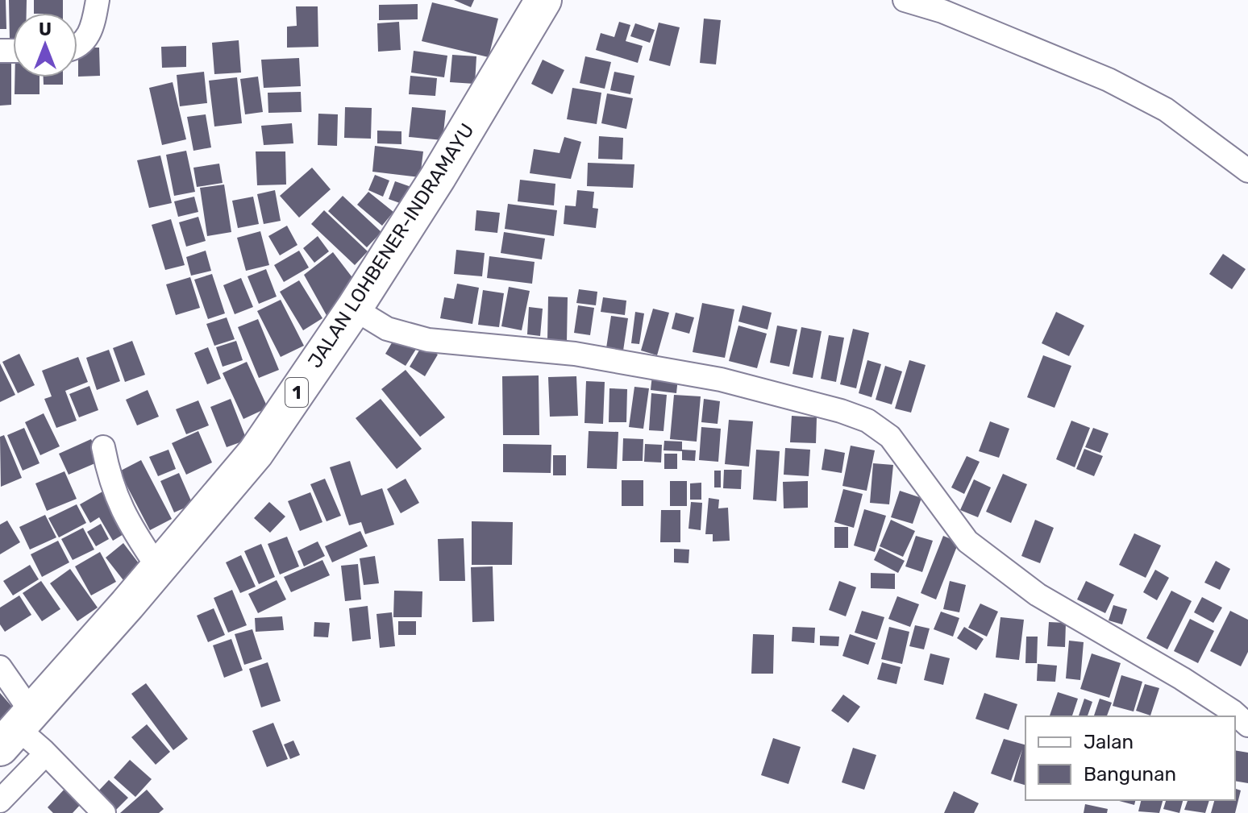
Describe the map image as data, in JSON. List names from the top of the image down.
{
  "streets": {
    "highway": ["JALAN LOHBENER-INDRAMAYU", "1"]
  },
  "legend": ["Jalan", "Bangunan"],
  "north": "top"
}
